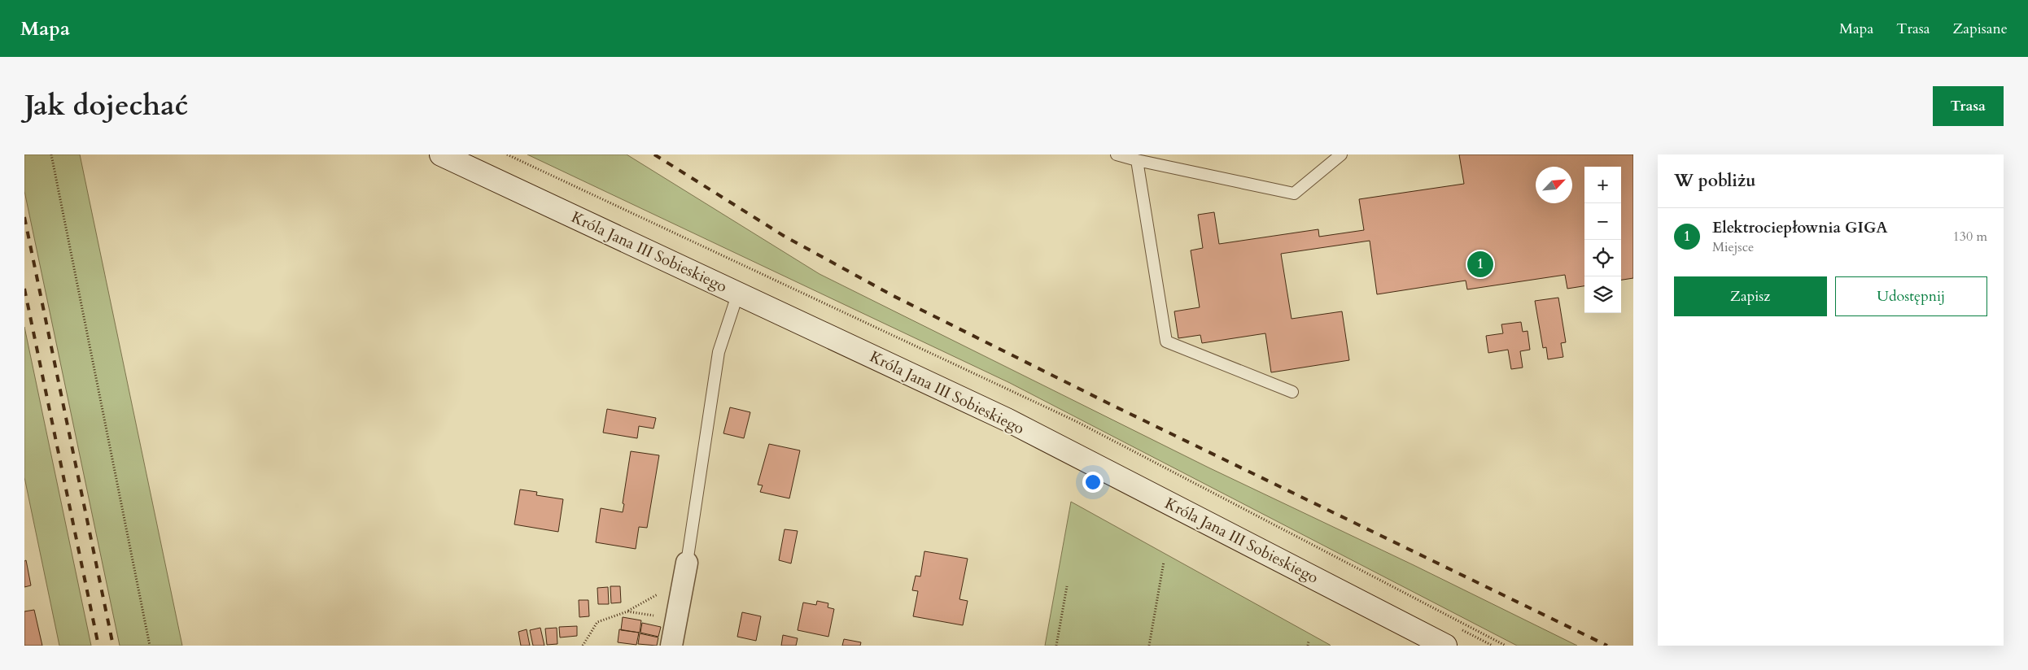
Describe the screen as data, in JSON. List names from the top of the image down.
{
  "streets": {
    "main road": ["Króla Jana III Sobieskiego"]
  },
  "north": "top right",
  "page": {
    "header": "Mapa",
    "nav": ["Mapa", "Trasa", "Zapisane"],
    "title": "Jak dojechać",
    "buttons": [
      "Trasa",
      ["Zapisz", "Udostępnij"]
    ],
    "heading": "W pobliżu",
    "map_buttons": ["+", "−"],
    "list": [
      {
        "mark": "1",
        "name": "Elektrociepłownia GIGA",
        "note": "Miejsce",
        "value": "130 m"
      }
    ],
    "pins": "1"
  }
}
